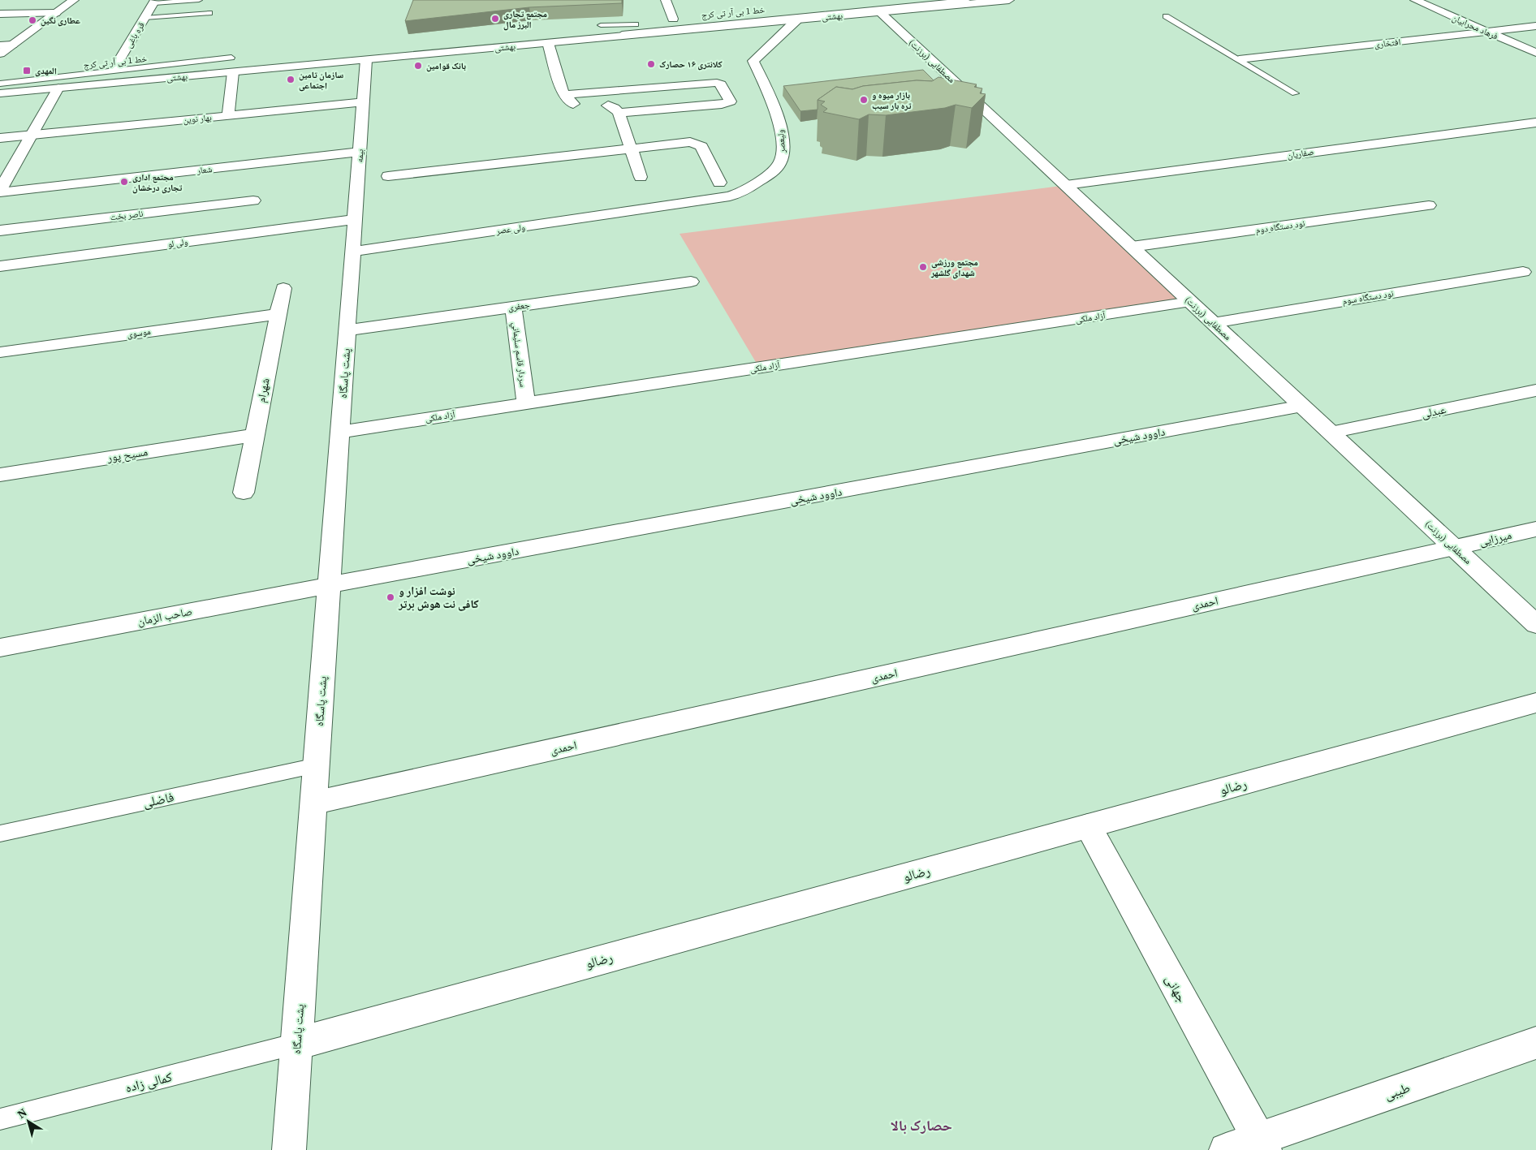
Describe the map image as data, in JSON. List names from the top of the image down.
{
  "streets": {
    "street": [
      "بهشتی",
      "فرهاد محرابیان",
      "قره باغی",
      "افتخاری",
      "مصطفایی (برزنت)",
      "بهار نوین",
      "ولیعصر",
      "صفاریان",
      "بیمه",
      "شعار",
      "ناصر بخت",
      "نود دستگاه دوم",
      "ولی عصر",
      "ولی لو",
      "نود دستگاه سوم",
      "جعفری",
      "آزاد ملکی",
      "موسوی",
      "سردار قاسم سليماني",
      "پشت پاسگاه",
      "شهرام",
      "عبدلی",
      "داوود شیخی",
      "مسیح پور",
      "میرزایی",
      "احمدی",
      "صاحب الزمان",
      "رضالو",
      "جهانی",
      "طیبی"
    ],
    "lane": ["خط 1 بی آر تی کرج", "فاضلی", "کمالی زاده"]
  },
  "crossings": [
    ["خط 1 بی آر تی کرج", "بهشتی"],
    ["بهشتی", "قره باغی"],
    ["بهشتی", "مصطفایی (برزنت)"],
    ["بهشتی", "ولیعصر"],
    ["بهشتی", "بیمه"],
    ["فرهاد محرابیان", "افتخاری"],
    ["مصطفایی (برزنت)", "صفاریان"],
    ["مصطفایی (برزنت)", "نود دستگاه دوم"],
    ["مصطفایی (برزنت)", "نود دستگاه سوم"],
    ["مصطفایی (برزنت)", "آزاد ملکی"],
    ["مصطفایی (برزنت)", "عبدلی"],
    ["مصطفایی (برزنت)", "داوود شیخی"],
    ["مصطفایی (برزنت)", "میرزایی"],
    ["مصطفایی (برزنت)", "احمدی"],
    ["بهار نوین", "بیمه"],
    ["ولیعصر", "ولی عصر"],
    ["بیمه", "شعار"],
    ["بیمه", "ولی عصر"],
    ["بیمه", "ولی لو"],
    ["بیمه", "پشت پاسگاه"],
    ["ولی عصر", "پشت پاسگاه"],
    ["جعفری", "سردار قاسم سليماني"],
    ["جعفری", "پشت پاسگاه"],
    ["آزاد ملکی", "سردار قاسم سليماني"],
    ["آزاد ملکی", "پشت پاسگاه"],
    ["موسوی", "شهرام"],
    ["پشت پاسگاه", "داوود شیخی"],
    ["پشت پاسگاه", "احمدی"],
    ["پشت پاسگاه", "صاحب الزمان"],
    ["پشت پاسگاه", "رضالو"],
    ["پشت پاسگاه", "فاضلی"],
    ["پشت پاسگاه", "کمالی زاده"],
    ["شهرام", "مسیح پور"],
    ["داوود شیخی", "صاحب الزمان"],
    ["میرزایی", "احمدی"],
    ["رضالو", "جهانی"],
    ["رضالو", "کمالی زاده"],
    ["جهانی", "طیبی"]
  ],
  "districts": ["حصارک بالا"],
  "places": {
    "other": [
      "مجتمع تجاری البرز مال",
      "عطاری نگین",
      "کلانتری ۱۶ حصارک",
      "بانک قوامین",
      "سازمان تامین اجتماعی",
      "بازار میوه و تره بار سیب",
      "مجتمع اداری تجاری درخشان",
      "مجتمع ورزشی شهدای گلشهر",
      "نوشت افزار و کافی نت هوش برتر"
    ],
    "transit": ["المهدی"]
  },
  "north": "top left"
}
